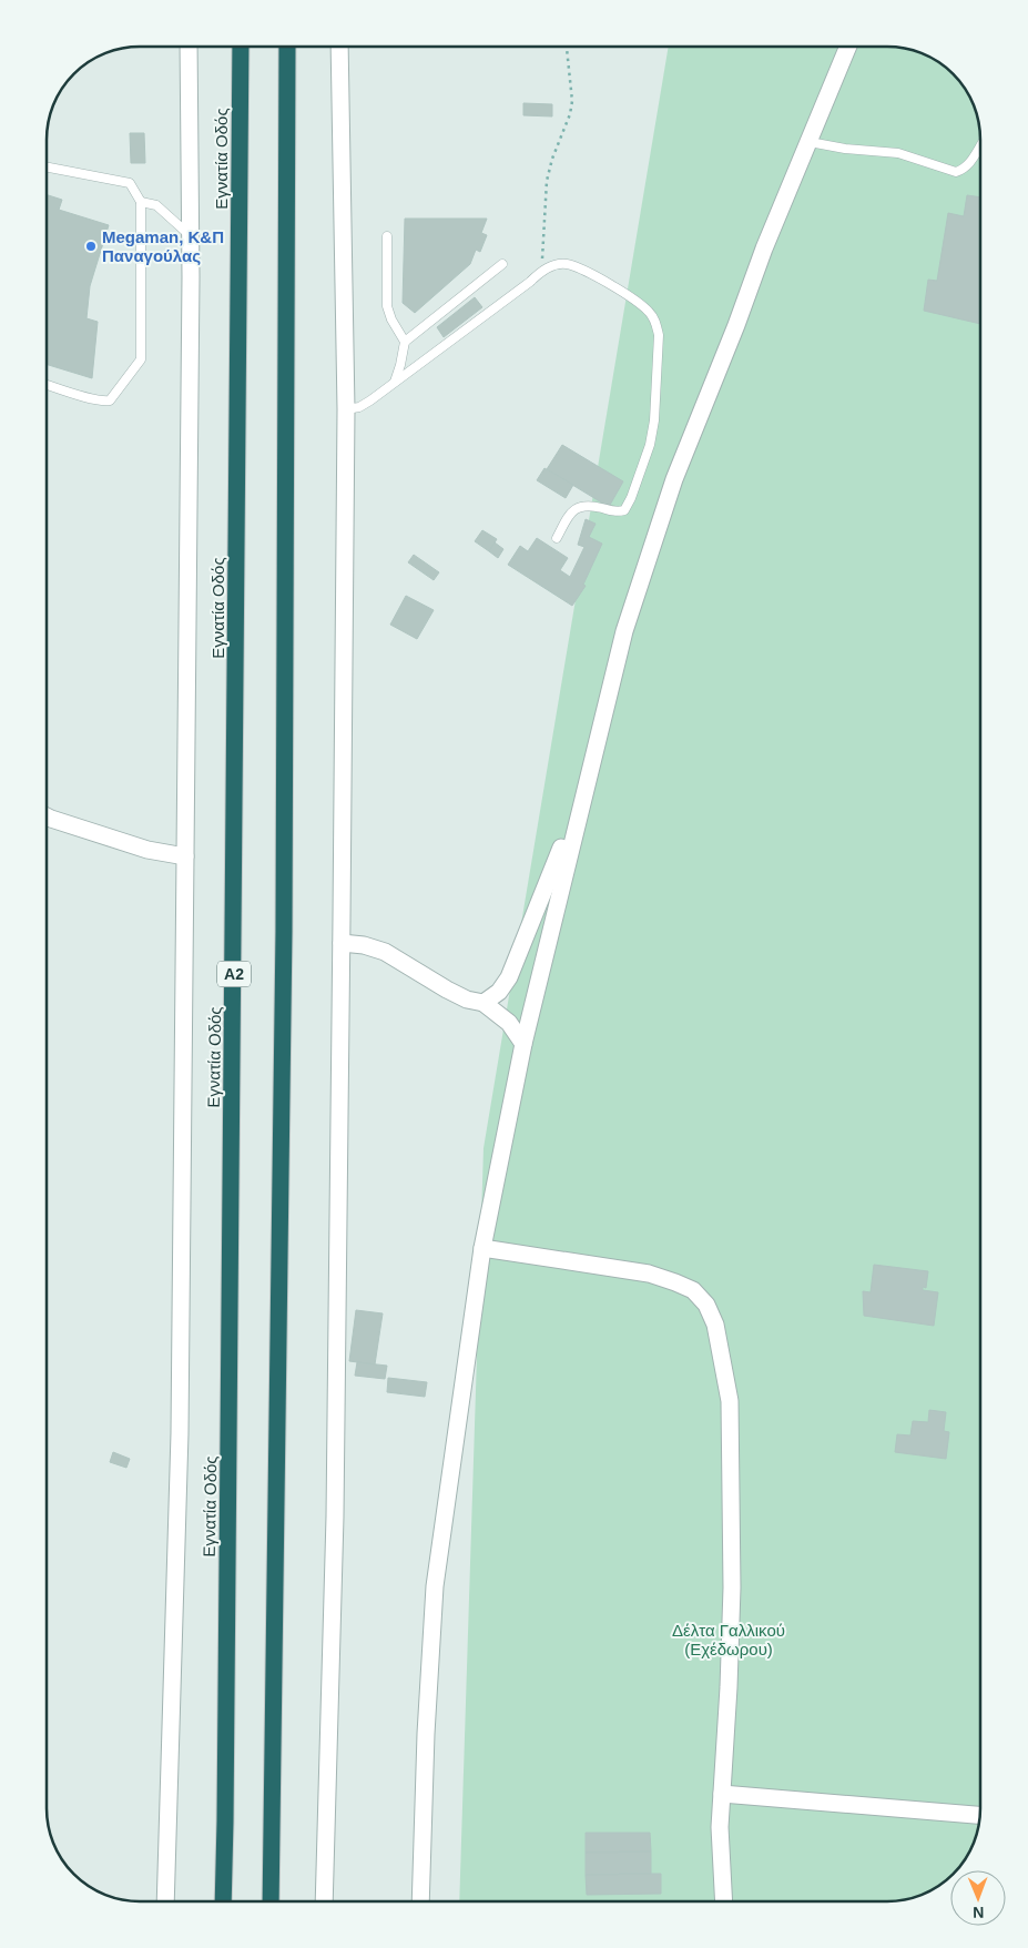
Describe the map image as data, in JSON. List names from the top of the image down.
{
  "streets": {
    "highway": ["Εγνατία Οδός", "Α2"]
  },
  "parks": ["Δέλτα Γαλλικού (Εχέδωρου)"],
  "places": ["Megaman, Κ&Π Παναγούλας"],
  "north": "bottom"
}
